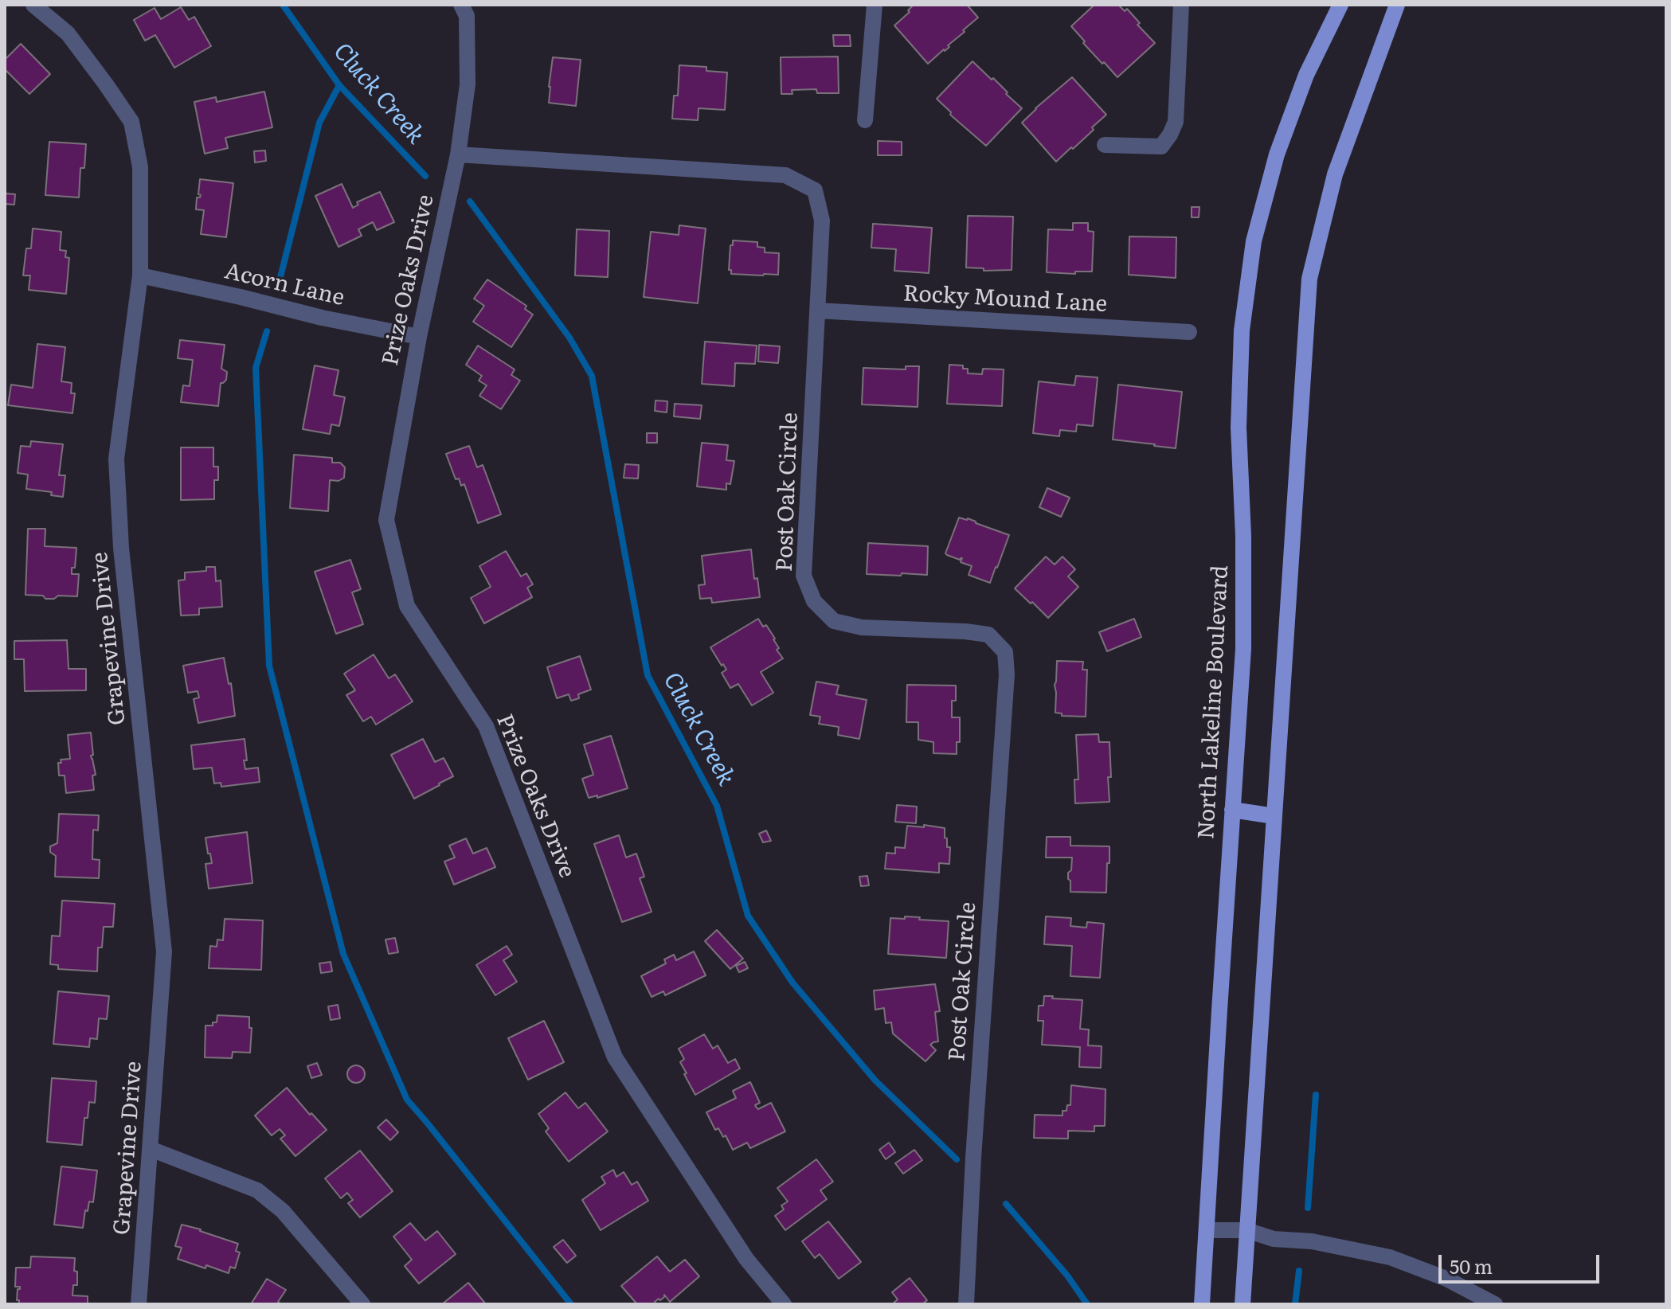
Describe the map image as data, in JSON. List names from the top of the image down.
{
  "streets": {
    "main road": ["North Lakeline Boulevard"],
    "street": [
      "Prize Oaks Drive",
      "Acorn Lane",
      "Rocky Mound Lane",
      "Post Oak Circle",
      "Grapevine Drive"
    ]
  },
  "crossings": [
    ["Prize Oaks Drive", "Acorn Lane"],
    ["Prize Oaks Drive", "Post Oak Circle"],
    ["Acorn Lane", "Grapevine Drive"],
    ["Rocky Mound Lane", "Post Oak Circle"]
  ],
  "water": ["Cluck Creek"],
  "scale_bar": "50 m"
}
